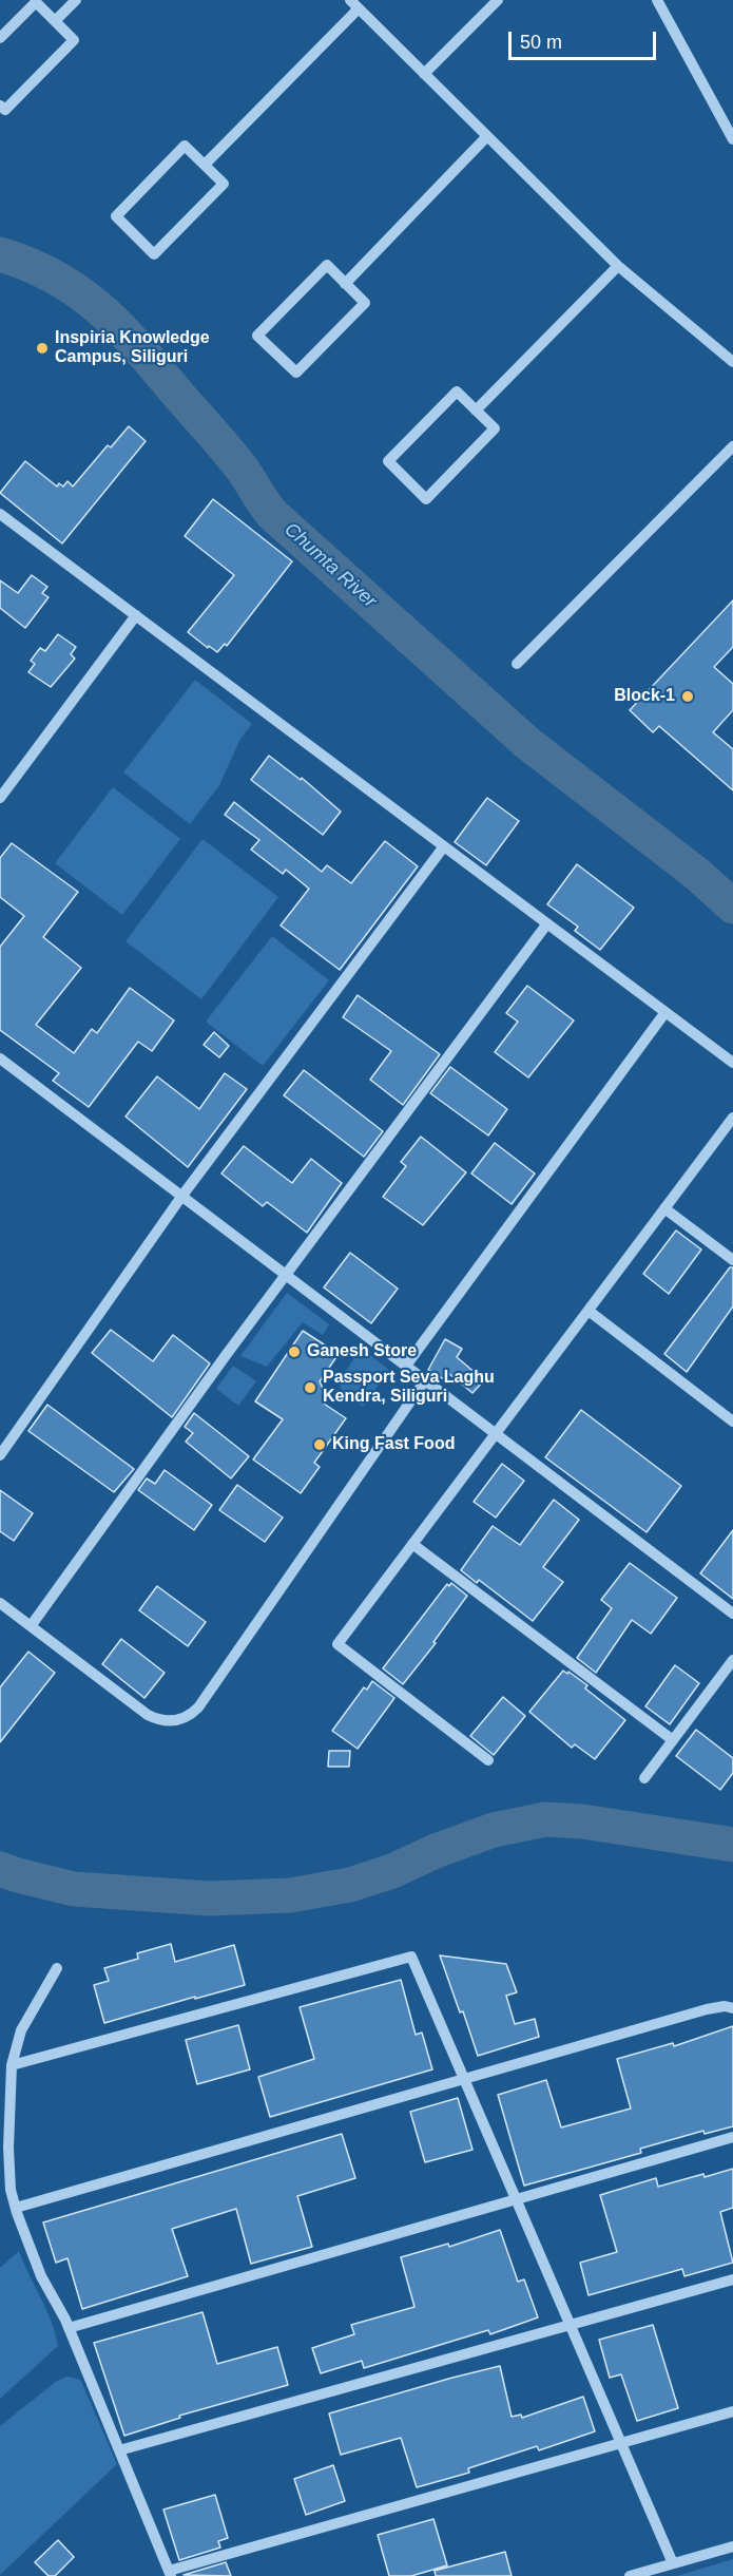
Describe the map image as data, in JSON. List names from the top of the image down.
{
  "water": ["Chumta River"],
  "places": [
    "Inspiria Knowledge Campus, Siliguri",
    "Block-1",
    "Ganesh Store",
    "Passport Seva Laghu Kendra, Siliguri",
    "King Fast Food"
  ],
  "scale_bar": "50 m"
}
